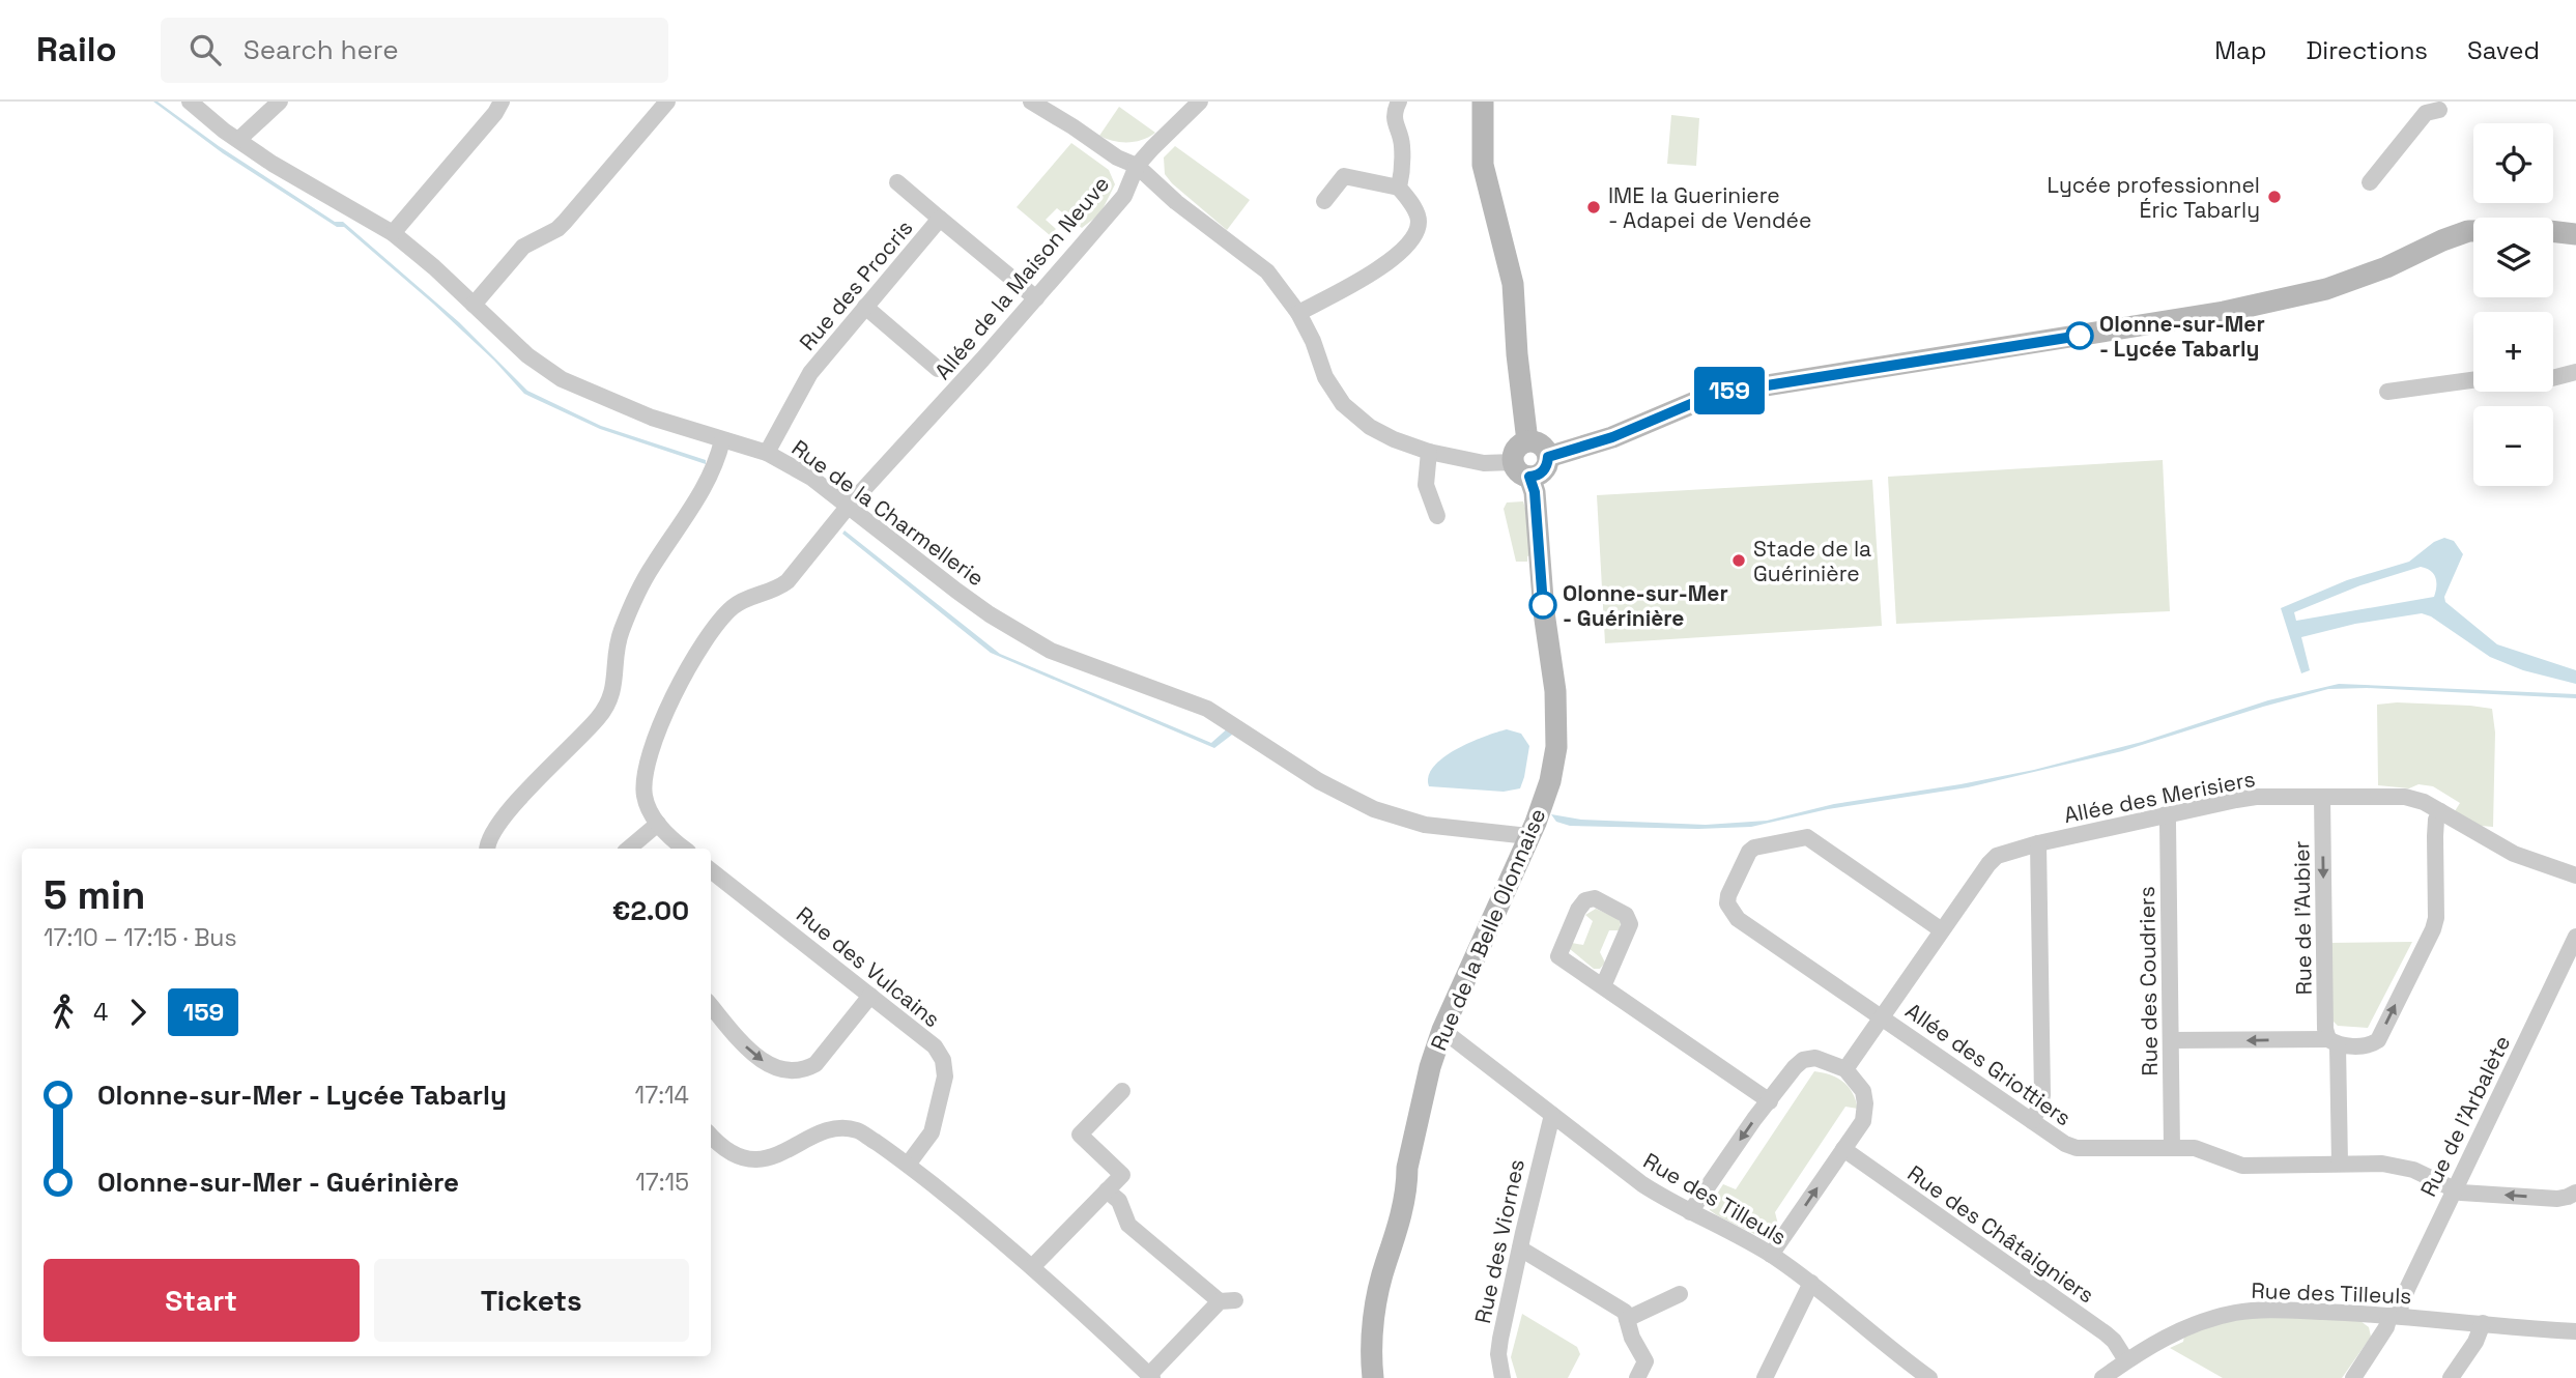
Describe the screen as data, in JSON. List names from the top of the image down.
{
  "streets": {
    "street": [
      "Allée de la Maison Neuve",
      "Rue des Procris",
      "Rue de la Charmellerie",
      "Allée des Merisiers",
      "Rue de l'Aubier",
      "Rue de la Belle Olonnaise",
      "Rue des Vulcains",
      "Rue des Coudriers",
      "Allée des Griottiers",
      "Rue de l’Arbalète",
      "Rue des Tilleuls",
      "Rue des Châtaigniers",
      "Rue des Viornes"
    ]
  },
  "crossings": [
    ["Allée de la Maison Neuve", "Rue des Procris"],
    ["Allée de la Maison Neuve", "Rue de la Charmellerie"],
    ["Rue des Procris", "Rue de la Charmellerie"],
    ["Rue de la Charmellerie", "Rue de la Belle Olonnaise"],
    ["Allée des Merisiers", "Rue de l'Aubier"],
    ["Allée des Merisiers", "Rue des Coudriers"],
    ["Allée des Merisiers", "Allée des Griottiers"],
    ["Rue de l'Aubier", "Allée des Griottiers"],
    ["Rue de la Belle Olonnaise", "Rue des Tilleuls"],
    ["Rue des Coudriers", "Allée des Griottiers"],
    ["Allée des Griottiers", "Rue de l’Arbalète"],
    ["Rue de l’Arbalète", "Rue des Tilleuls"],
    ["Rue des Tilleuls", "Rue des Châtaigniers"],
    ["Rue des Tilleuls", "Rue des Viornes"]
  ],
  "one_way": ["Rue de l'Aubier"],
  "places": [
    "Lycée professionnel Éric Tabarly",
    "IME la Gueriniere - Adapei de Vendée",
    "Olonne-sur-Mer - Lycée Tabarly",
    "Stade de la Guérinière",
    "Olonne-sur-Mer - Guérinière"
  ],
  "lines": ["bus line 159"],
  "page": {
    "header": "Railo",
    "search": "Search here",
    "nav": ["Map", "Directions", "Saved"],
    "on_map": "159",
    "map_buttons": ["+", "−"],
    "heading": ["5 min", "17:10 – 17:15 · Bus", "€2.00"],
    "legs": ["4", "159"],
    "list": [
      {
        "name": "Olonne-sur-Mer - Lycée Tabarly",
        "value": "17:14"
      },
      {
        "name": "Olonne-sur-Mer - Guérinière",
        "value": "17:15"
      }
    ],
    "buttons": ["Start", "Tickets"]
  }
}
